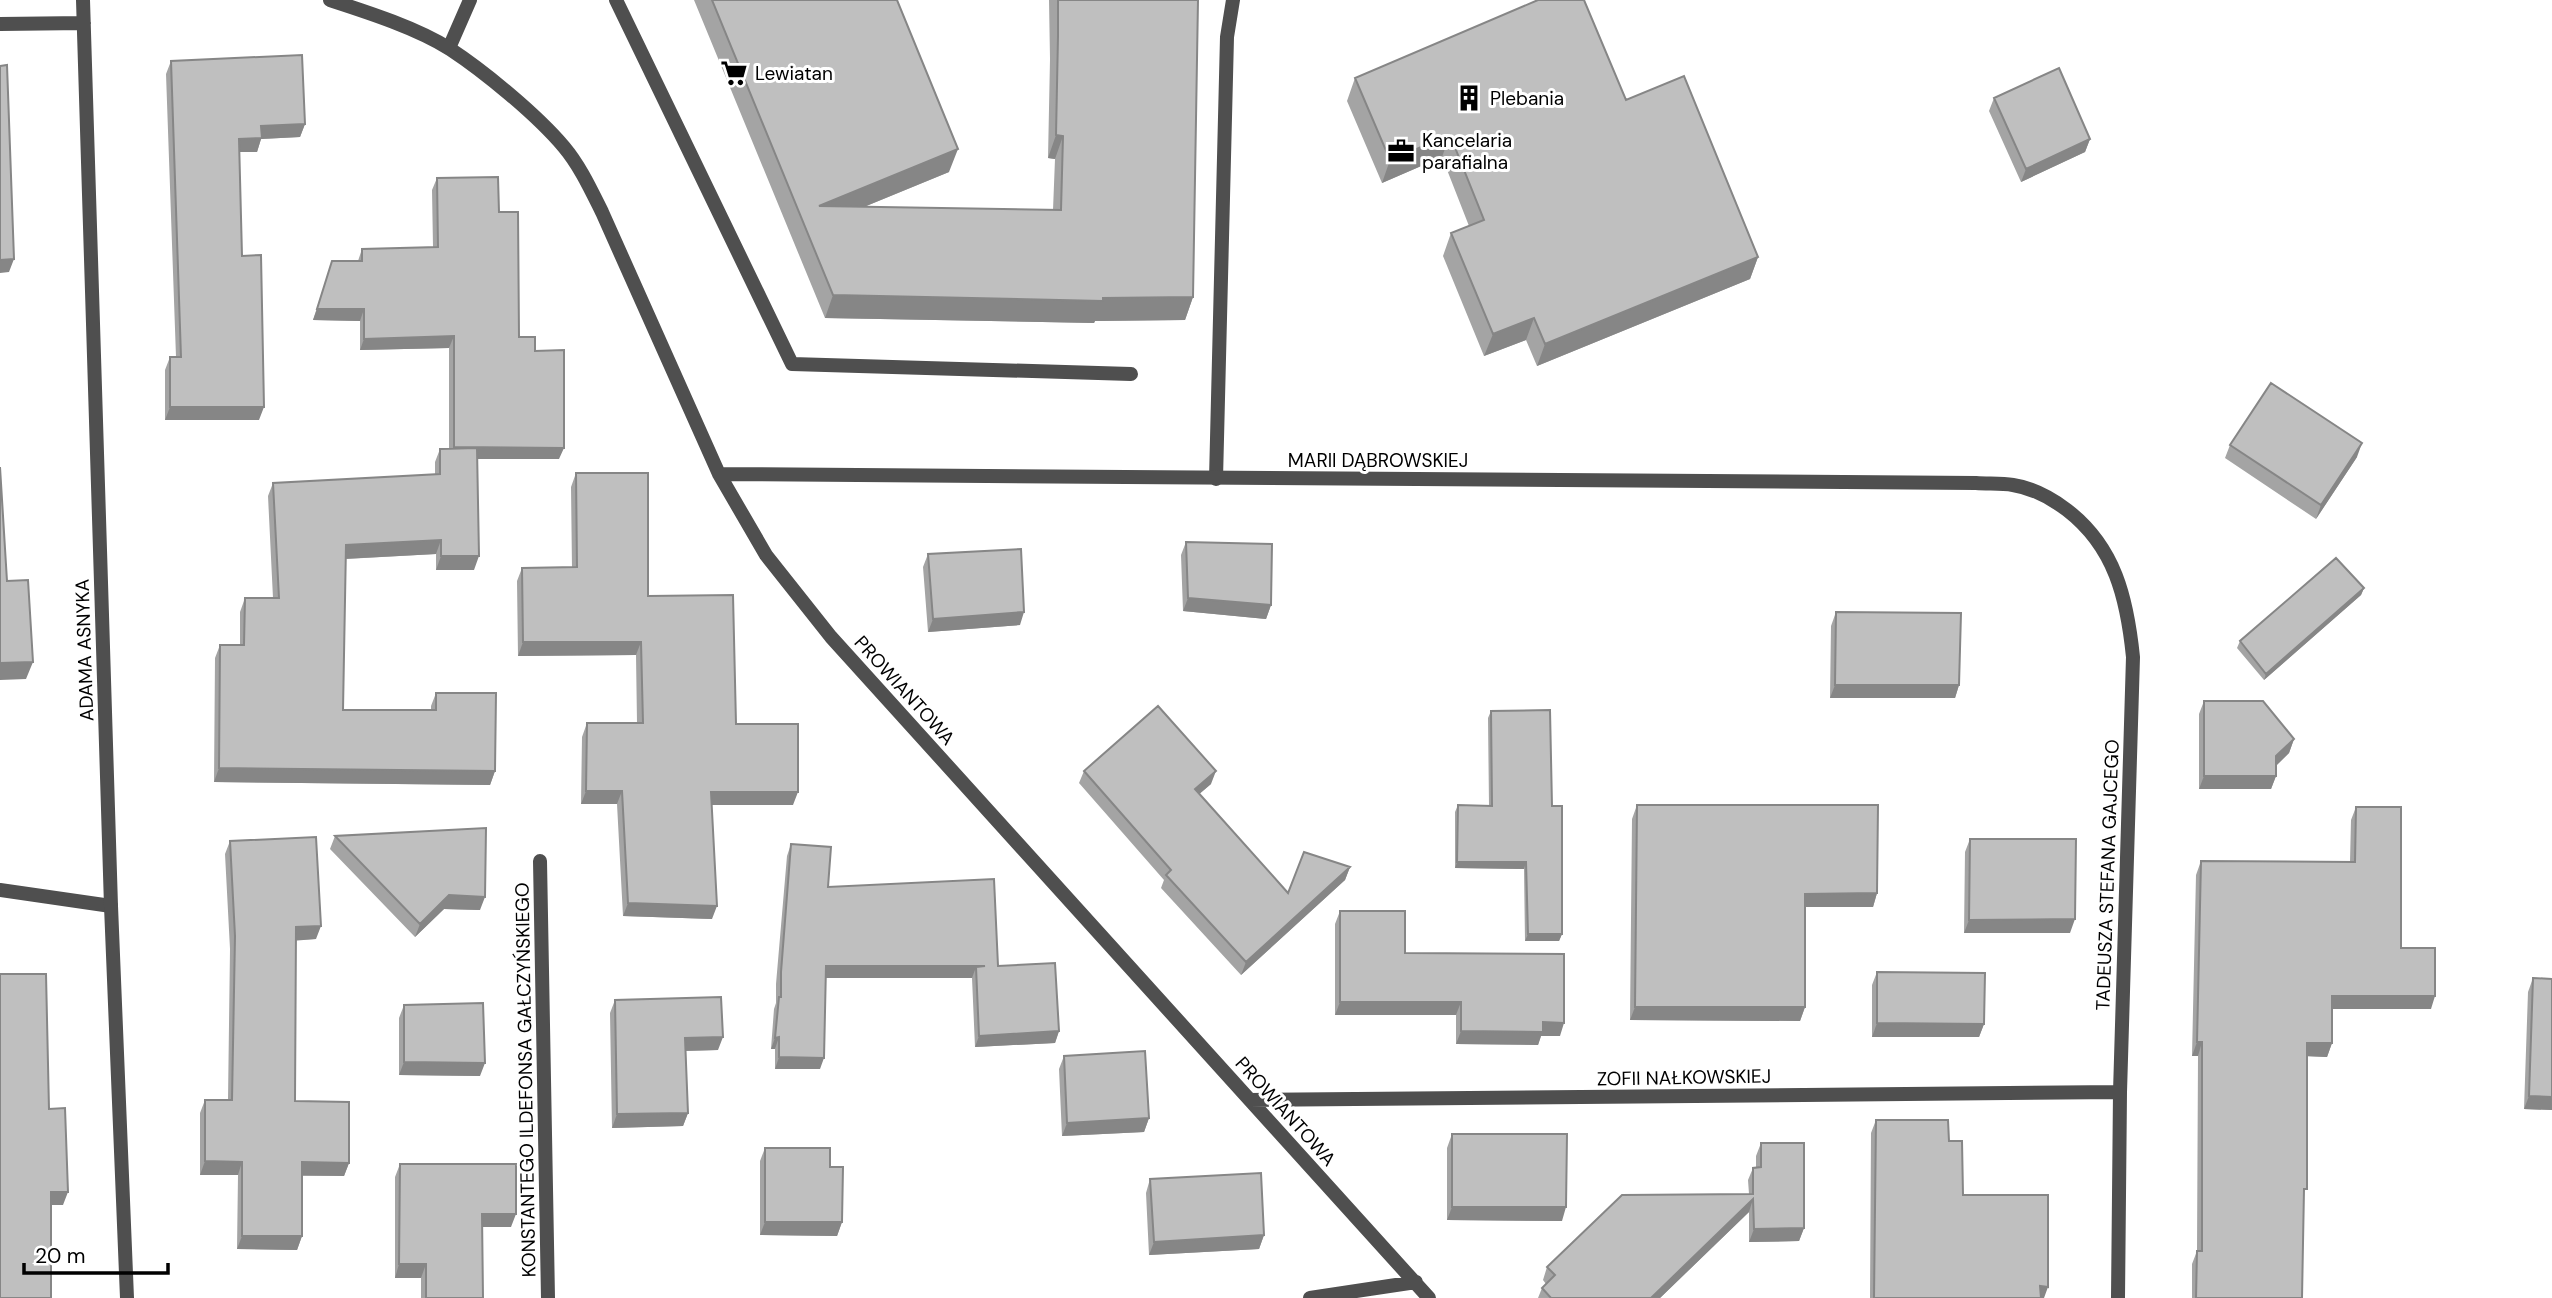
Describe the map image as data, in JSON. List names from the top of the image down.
{
  "streets": {
    "street": [
      "MARII DĄBROWSKIEJ",
      "ADAMA ASNYKA",
      "PROWIANTOWA",
      "TADEUSZA STEFANA GAJCEGO",
      "ZOFII NAŁKOWSKIEJ",
      "KONSTANTEGO ILDEFONSA GAŁCZYŃSKIEGO"
    ]
  },
  "crossings": [
    ["MARII DĄBROWSKIEJ", "PROWIANTOWA"],
    ["MARII DĄBROWSKIEJ", "TADEUSZA STEFANA GAJCEGO"],
    ["PROWIANTOWA", "ZOFII NAŁKOWSKIEJ"],
    ["TADEUSZA STEFANA GAJCEGO", "ZOFII NAŁKOWSKIEJ"]
  ],
  "places": {
    "supermarket": ["Lewiatan"],
    "building": ["Plebania"],
    "office": ["Kancelaria parafialna"]
  },
  "scale_bar": "20 m"
}
